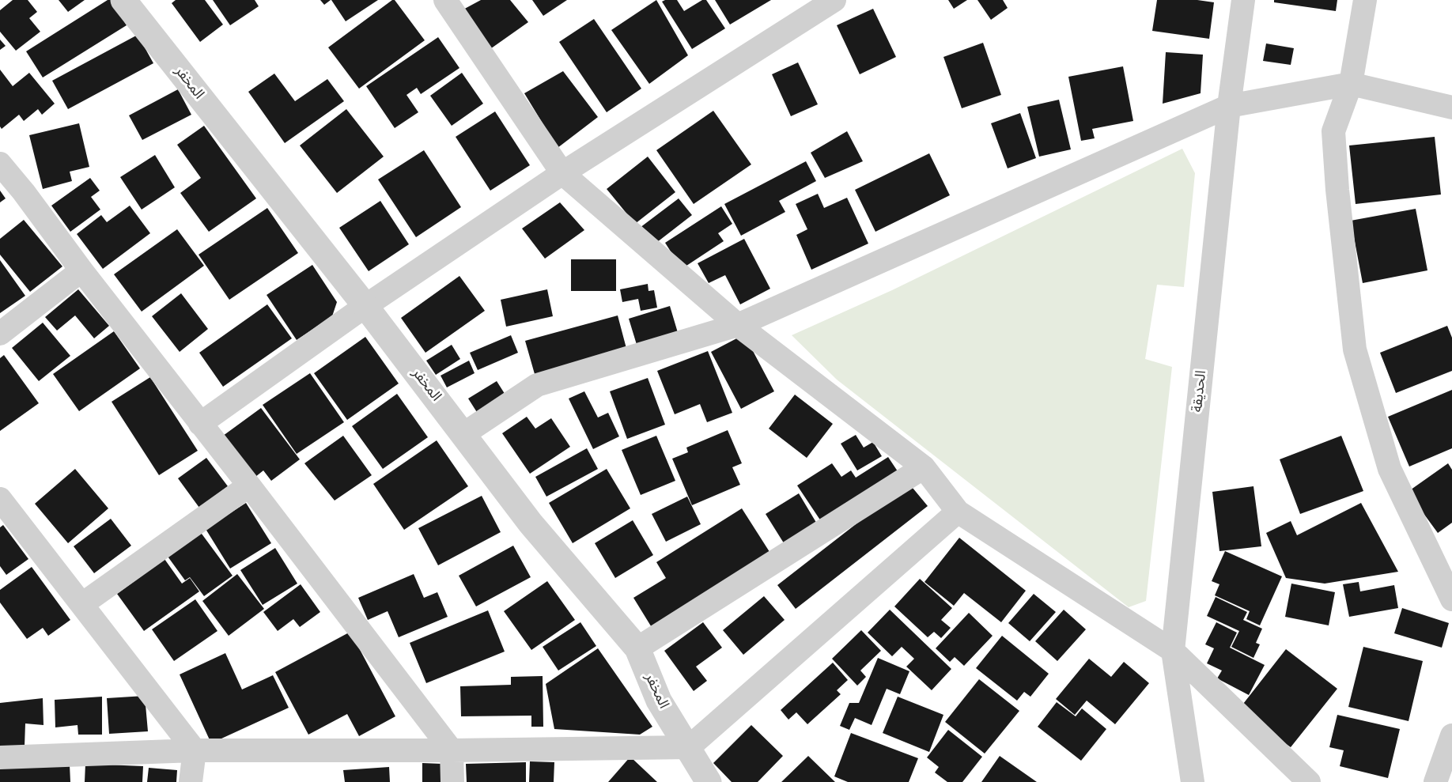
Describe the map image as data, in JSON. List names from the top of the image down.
{
  "streets": {
    "street": ["المخفر", "الحديقة"]
  }
}
